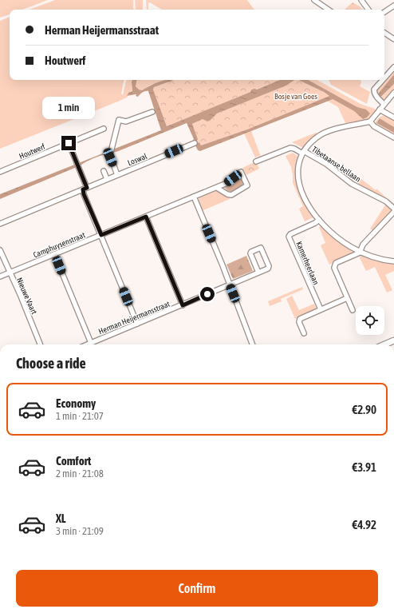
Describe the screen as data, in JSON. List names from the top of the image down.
{
  "streets": {
    "street": [
      "Houtwerf",
      "Loswal",
      "Tibetaanse bellaan",
      "Camphuysenstraat",
      "Kamerheerlaan",
      "Nieuwe Vaart",
      "Herman Heijermansstraat"
    ]
  },
  "crossings": [
    ["Camphuysenstraat", "Nieuwe Vaart"]
  ],
  "parks": ["Bosje van Goes"],
  "page": {
    "banner": ["Herman Heijermansstraat", "Houtwerf"],
    "bubble": "1 min",
    "heading": "Choose a ride",
    "list": [
      {
        "name": "Economy",
        "note": "1 min · 21:07",
        "value": "€2.90"
      },
      {
        "name": "Comfort",
        "note": "2 min · 21:08",
        "value": "€3.91"
      },
      {
        "name": "XL",
        "note": "3 min · 21:09",
        "value": "€4.92"
      }
    ],
    "buttons": "Confirm"
  }
}
